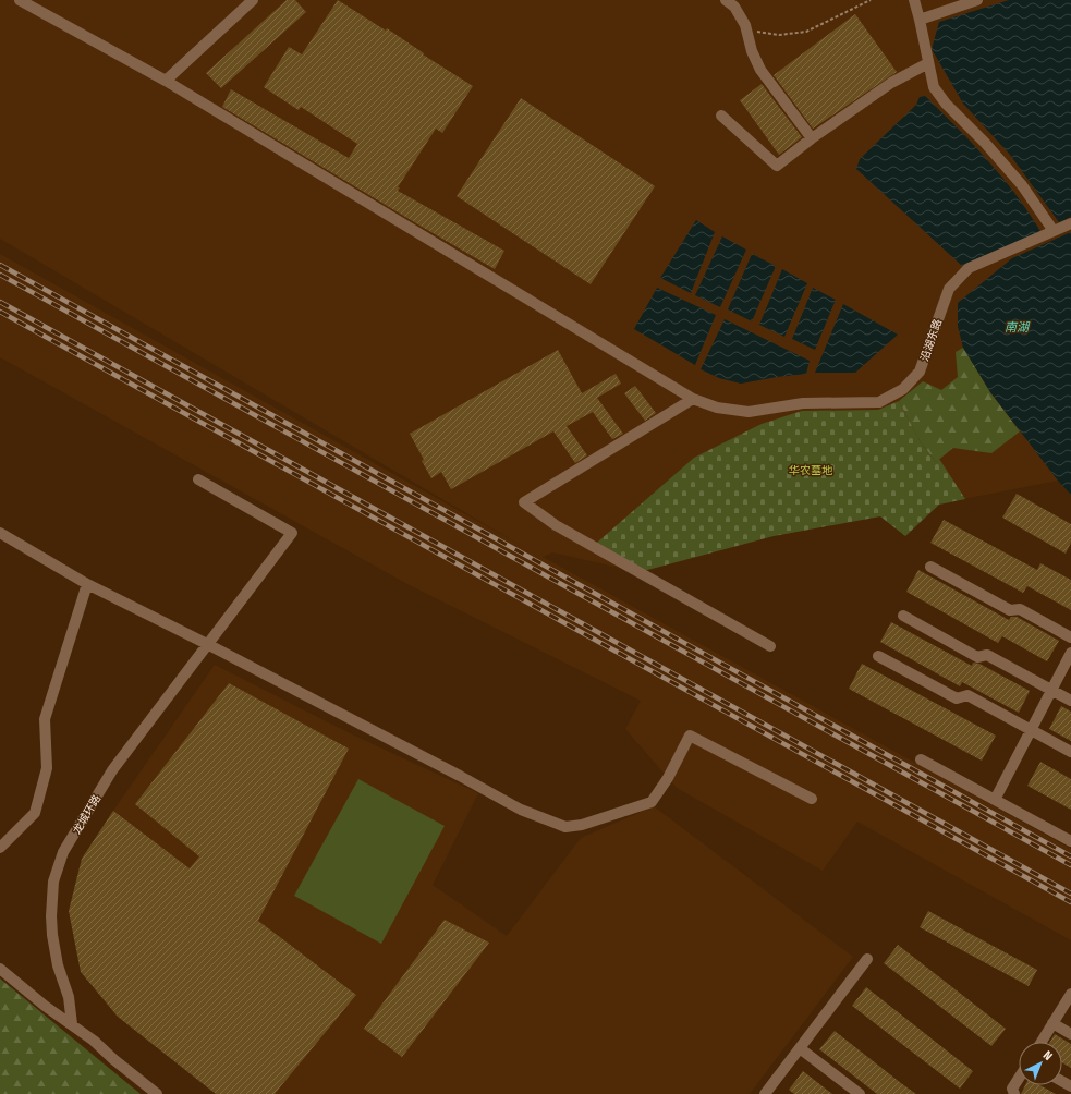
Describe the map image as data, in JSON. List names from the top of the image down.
{
  "streets": {
    "street": ["沿湖东路", "龙城环路"]
  },
  "water": ["南湖"],
  "parks": ["华农墓地"],
  "north": "top right"
}
